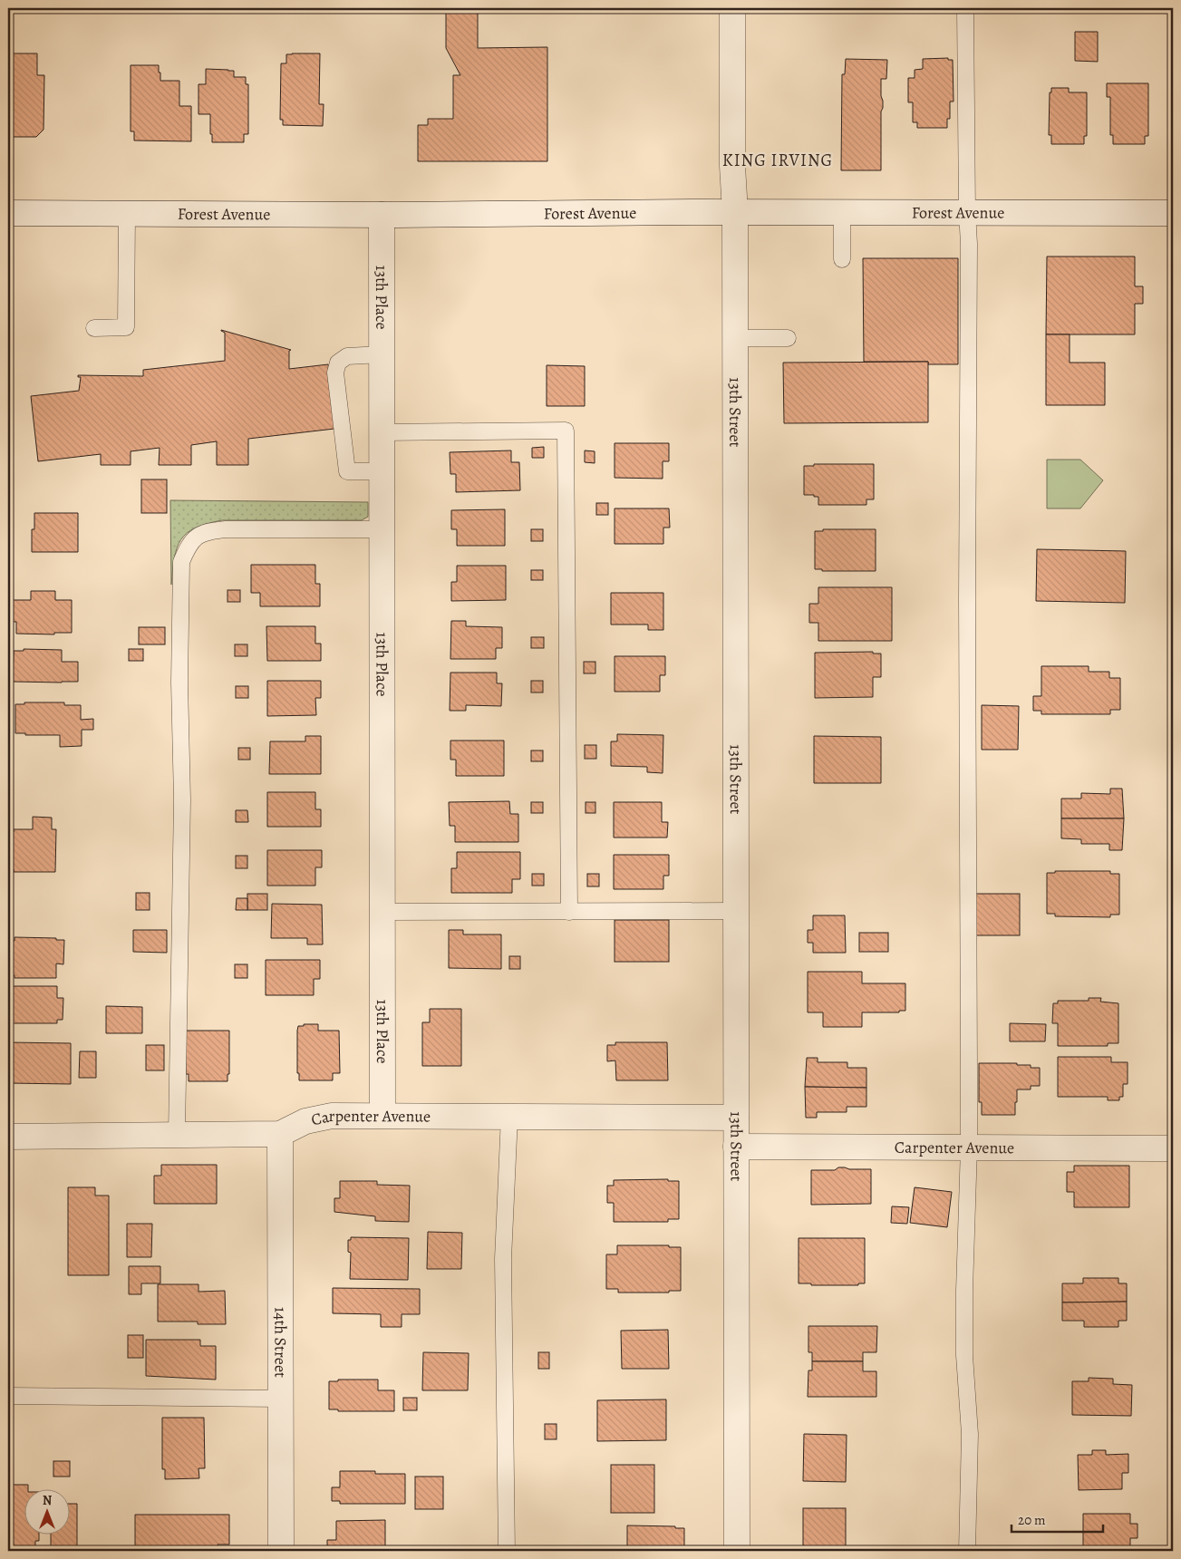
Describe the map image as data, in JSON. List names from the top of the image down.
{
  "streets": {
    "street": [
      "Forest Avenue",
      "13th Place",
      "13th Street",
      "Carpenter Avenue",
      "14th Street"
    ]
  },
  "crossings": [
    ["Forest Avenue", "13th Place"],
    ["Forest Avenue", "13th Street"],
    ["13th Place", "Carpenter Avenue"],
    ["13th Street", "Carpenter Avenue"],
    ["Carpenter Avenue", "14th Street"]
  ],
  "districts": ["KING IRVING"],
  "scale_bar": "20 m",
  "north": "top"
}
